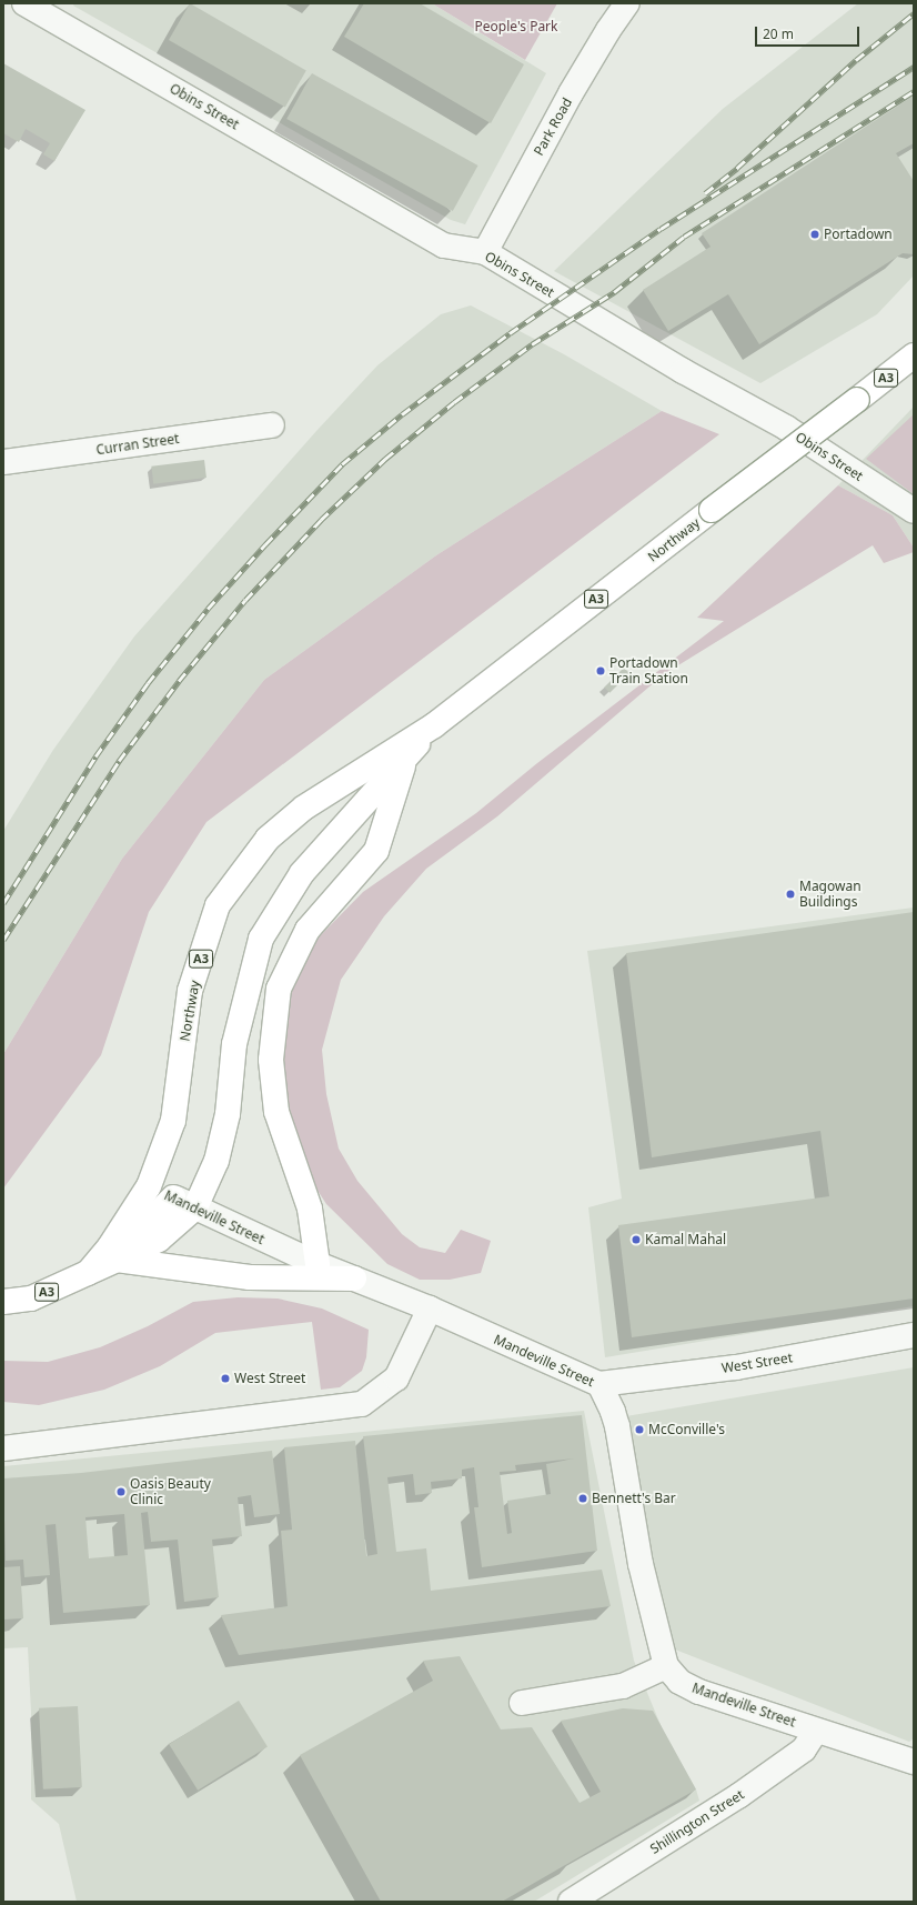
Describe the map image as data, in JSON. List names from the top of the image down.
{
  "streets": {
    "highway": ["A3", "Northway"],
    "street": [
      "Obins Street",
      "Park Road",
      "Curran Street",
      "Mandeville Street",
      "West Street",
      "Shillington Street"
    ]
  },
  "crossings": [
    ["Obins Street", "Park Road"],
    ["Northway", "Mandeville Street"],
    ["Mandeville Street", "West Street"],
    ["Mandeville Street", "Shillington Street"]
  ],
  "parks": ["People's Park"],
  "places": [
    "Portadown",
    "Portadown Train Station",
    "Magowan Buildings",
    "Kamal Mahal",
    "West Street",
    "McConville's",
    "Oasis Beauty Clinic",
    "Bennett's Bar"
  ],
  "scale_bar": "20 m"
}
